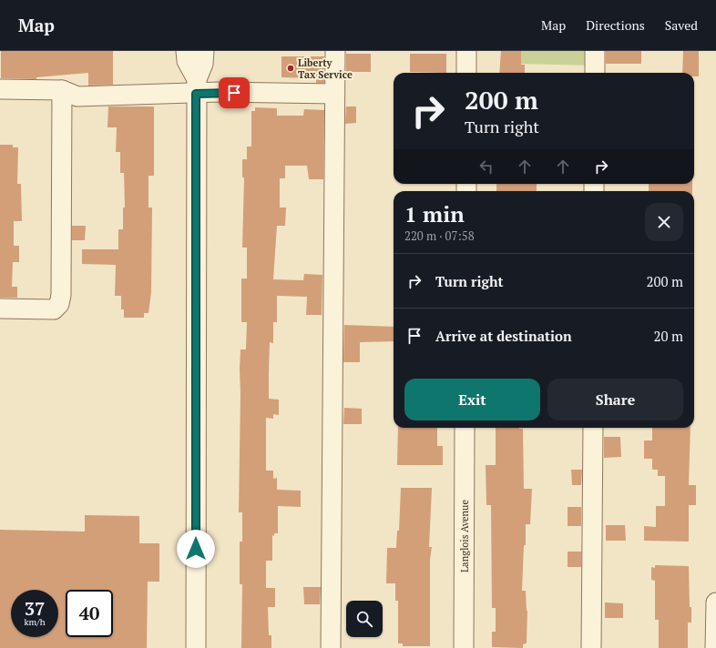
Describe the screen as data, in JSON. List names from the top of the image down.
{
  "streets": {
    "street": ["Langlois Avenue"]
  },
  "places": ["Liberty Tax Service"],
  "page": {
    "header": "Map",
    "nav": ["Map", "Directions", "Saved"],
    "turn": ["200 m", "Turn right"],
    "heading": ["1 min", "220 m · 07:58"],
    "list": [
      {
        "name": "Turn right",
        "value": "200 m"
      },
      {
        "name": "Arrive at destination",
        "value": "20 m"
      }
    ],
    "buttons": ["Exit", "Share"],
    "speed": "37 km/h",
    "limit": "40"
  }
}
